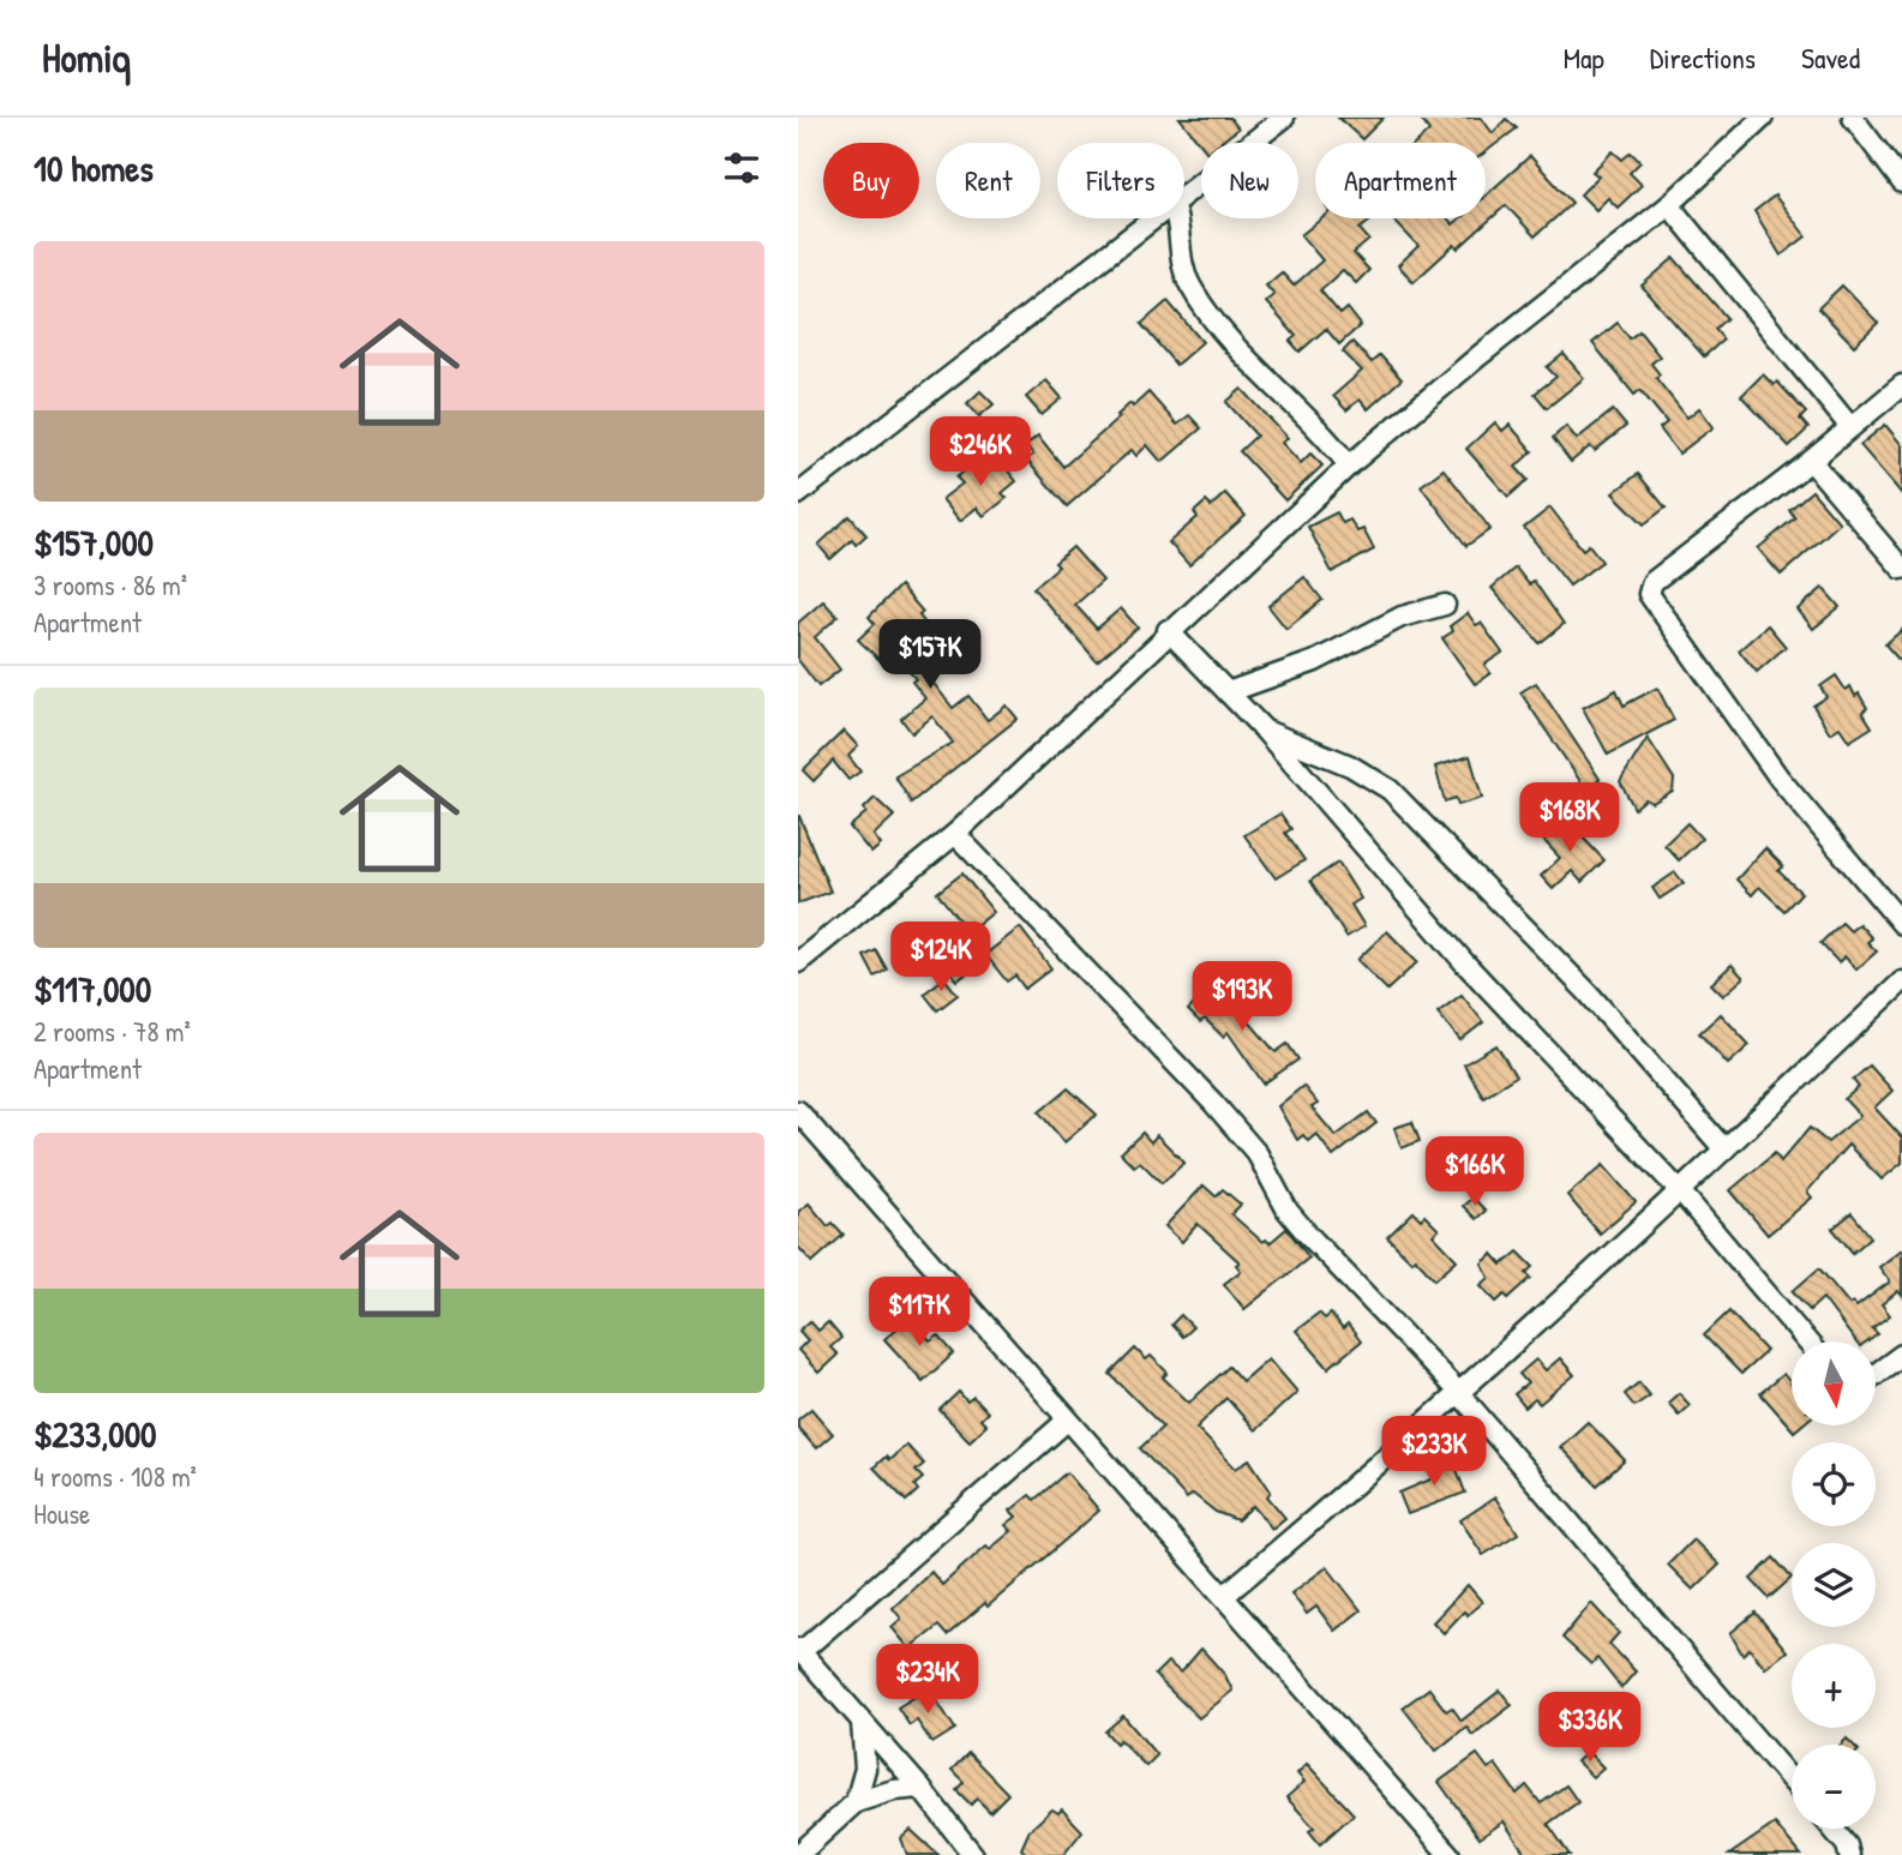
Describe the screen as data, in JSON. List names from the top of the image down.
{
  "north": "bottom",
  "page": {
    "header": "Homiq",
    "nav": ["Map", "Directions", "Saved"],
    "heading": "10 homes",
    "chip": [
      "Buy",
      "Rent",
      "Filters",
      "New",
      "Apartment"
    ],
    "list": [
      {
        "name": "$157,000",
        "note": "3 rooms · 86 m² · Apartment"
      },
      {
        "name": "$117,000",
        "note": "2 rooms · 78 m² · Apartment"
      },
      {
        "name": "$233,000",
        "note": "4 rooms · 108 m² · House"
      }
    ],
    "price": [
      "$246K",
      "$157K",
      "$168K",
      "$124K",
      "$193K",
      "$166K",
      "$117K",
      "$233K",
      "$234K",
      "$336K"
    ],
    "map_buttons": ["+", "−"]
  }
}
